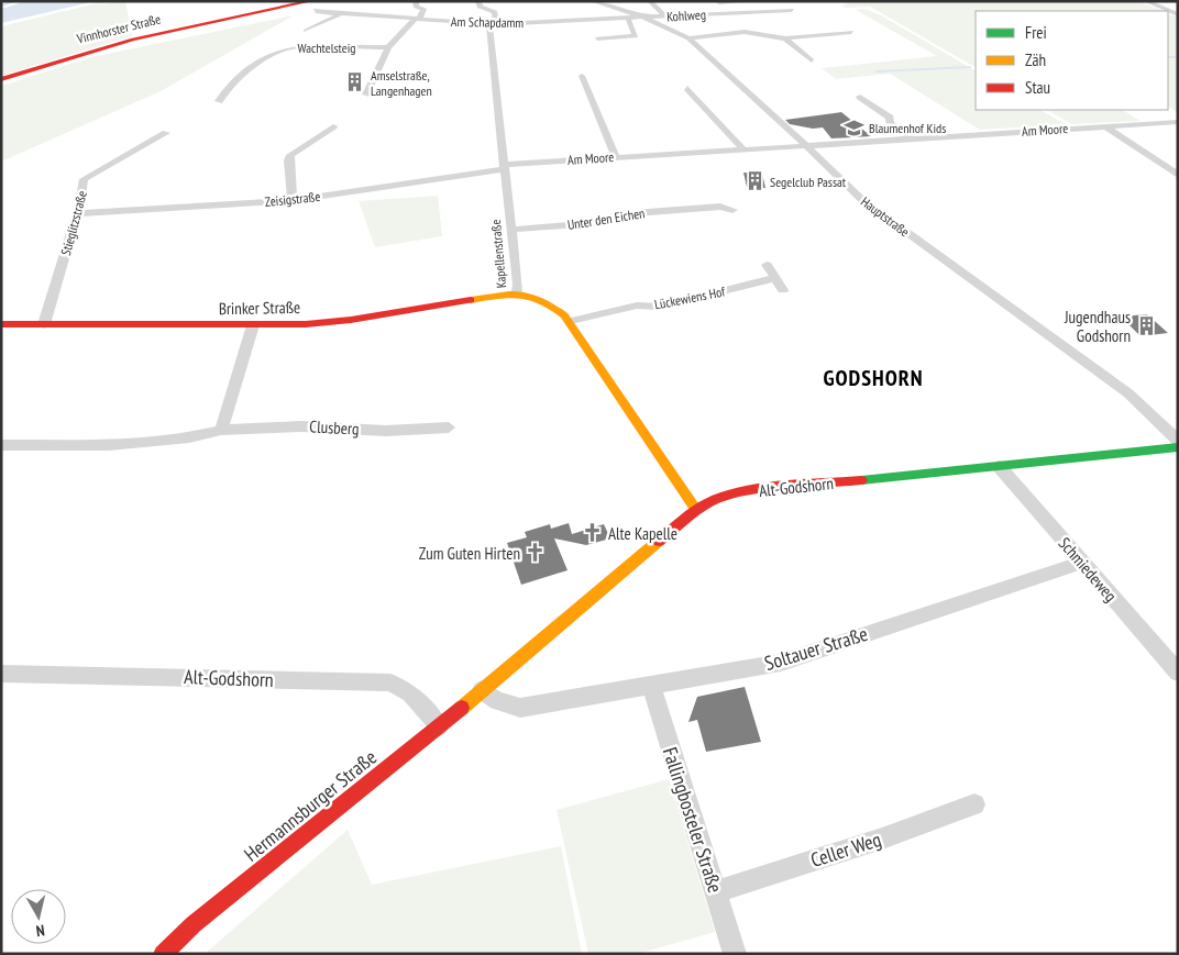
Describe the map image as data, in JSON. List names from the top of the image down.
{
  "streets": {
    "street": [
      "Kohlweg",
      "Am Schapdamm",
      "Vinnhorster Straße",
      "Wachtelsteig",
      "Am Moore",
      "Zeisigstraße",
      "Hauptstraße",
      "Unter den Eichen",
      "Stieglitzstraße",
      "Kapellenstraße",
      "Lückewiens Hof",
      "Brinker Straße",
      "Clusberg",
      "Alt-Godshorn",
      "Schmiedeweg",
      "Soltauer Straße",
      "Hermannsburger Straße",
      "Fallingbosteler Straße",
      "Celler Weg"
    ]
  },
  "crossings": [
    ["Kohlweg", "Am Schapdamm"],
    ["Kohlweg", "Hauptstraße"],
    ["Am Schapdamm", "Hauptstraße"],
    ["Am Schapdamm", "Kapellenstraße"],
    ["Am Moore", "Zeisigstraße"],
    ["Am Moore", "Hauptstraße"],
    ["Am Moore", "Kapellenstraße"],
    ["Zeisigstraße", "Stieglitzstraße"],
    ["Zeisigstraße", "Kapellenstraße"],
    ["Unter den Eichen", "Kapellenstraße"],
    ["Stieglitzstraße", "Brinker Straße"],
    ["Kapellenstraße", "Lückewiens Hof"],
    ["Kapellenstraße", "Brinker Straße"],
    ["Kapellenstraße", "Alt-Godshorn"],
    ["Alt-Godshorn", "Schmiedeweg"],
    ["Alt-Godshorn", "Soltauer Straße"],
    ["Alt-Godshorn", "Hermannsburger Straße"],
    ["Schmiedeweg", "Soltauer Straße"],
    ["Soltauer Straße", "Hermannsburger Straße"],
    ["Soltauer Straße", "Fallingbosteler Straße"],
    ["Fallingbosteler Straße", "Celler Weg"]
  ],
  "districts": ["GODSHORN"],
  "places": {
    "building": ["Amselstraße, Langenhagen", "Segelclub Passat", "Jugendhaus Godshorn"],
    "school or university": ["Blaumenhof Kids"],
    "church": ["Alte Kapelle", "Zum Guten Hirten"]
  },
  "legend": ["Frei", "Zäh", "Stau"],
  "north": "bottom"
}
